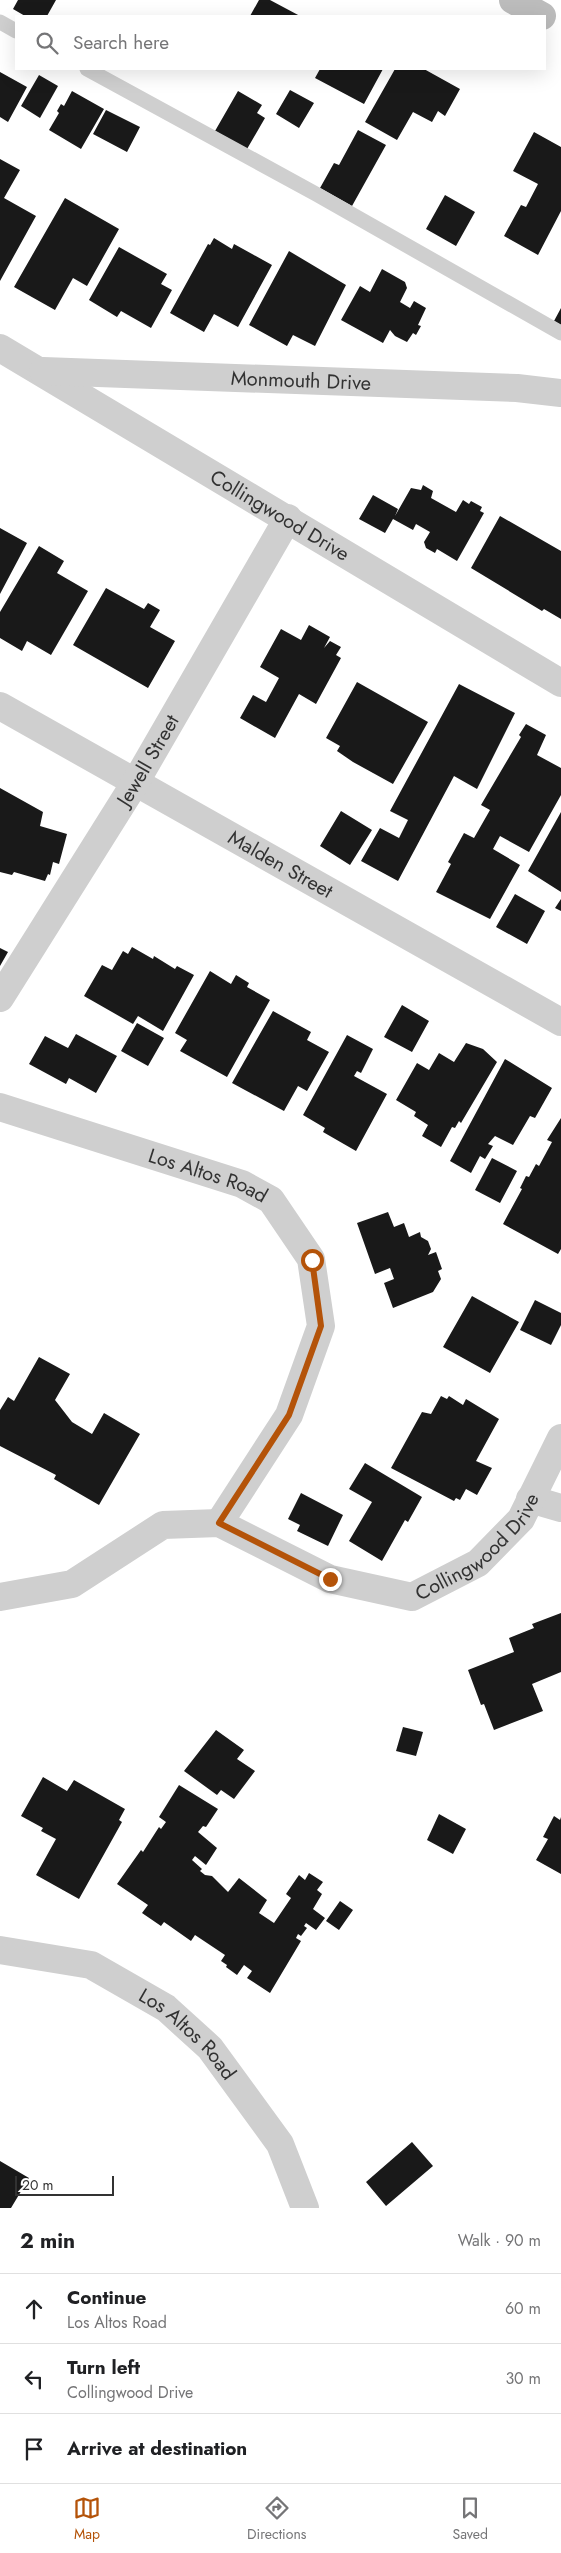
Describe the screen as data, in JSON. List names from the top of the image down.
{
  "streets": {
    "street": [
      "Monmouth Drive",
      "Collingwood Drive",
      "Jewell Street",
      "Malden Street",
      "Los Altos Road"
    ]
  },
  "crossings": [
    ["Monmouth Drive", "Collingwood Drive"],
    ["Collingwood Drive", "Jewell Street"],
    ["Collingwood Drive", "Los Altos Road"],
    ["Jewell Street", "Malden Street"]
  ],
  "scale_bar": "20 m",
  "page": {
    "search": "Search here",
    "scale": "20 m",
    "heading": ["2 min", "Walk · 90 m"],
    "list": [
      ["Continue", "Los Altos Road", "60 m"],
      ["Turn left", "Collingwood Drive", "30 m"],
      "Arrive at destination"
    ],
    "nav": ["Map", "Directions", "Saved"]
  }
}
